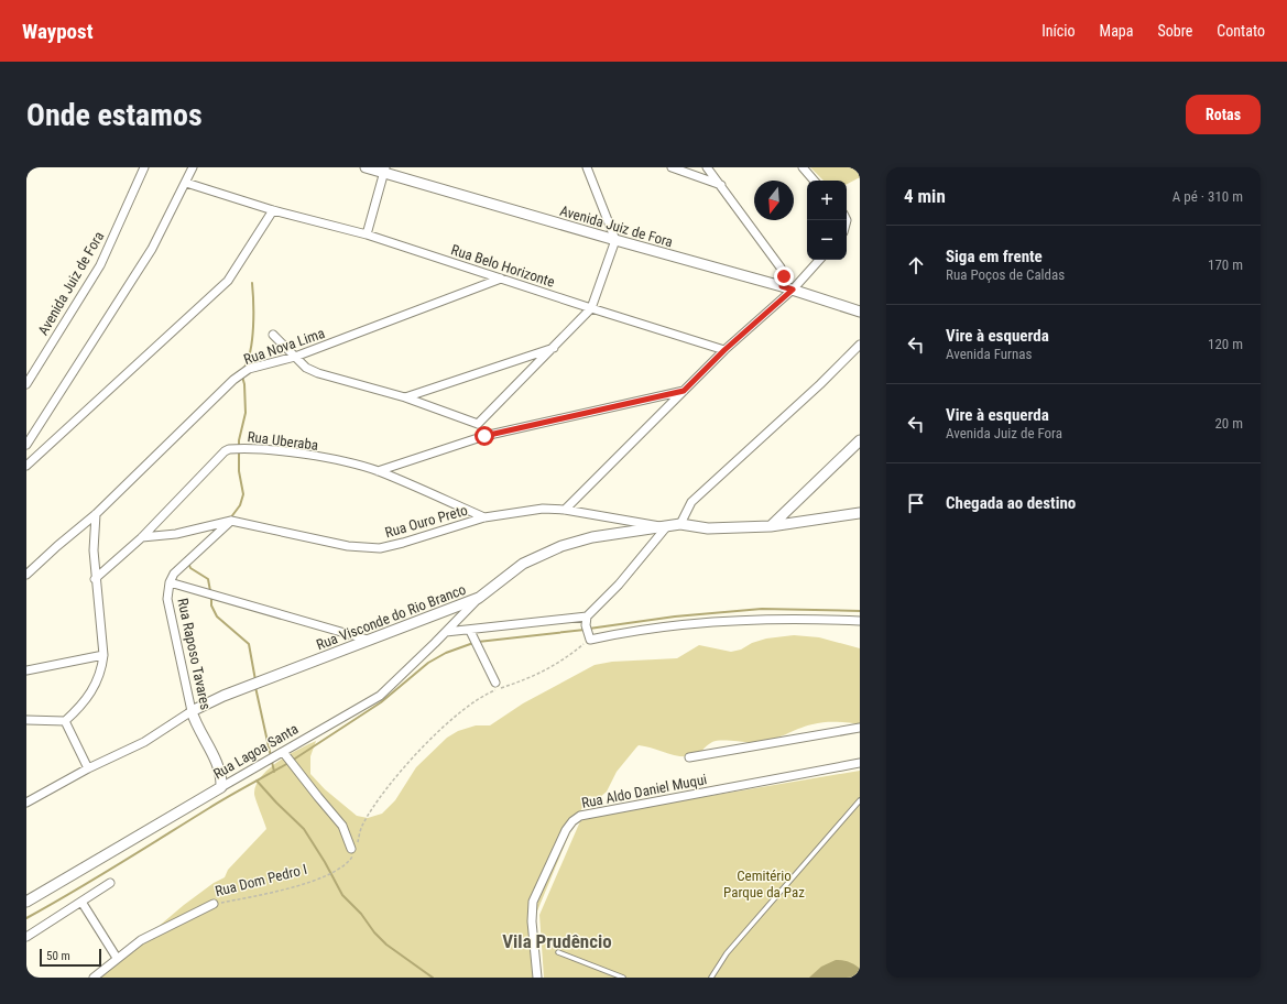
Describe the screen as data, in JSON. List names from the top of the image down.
{
  "streets": {
    "street": [
      "Avenida Juiz de Fora",
      "Rua Belo Horizonte",
      "Rua Nova Lima",
      "Rua Uberaba",
      "Rua Ouro Preto",
      "Rua Visconde do Rio Branco",
      "Rua Raposo Tavares",
      "Rua Lagoa Santa",
      "Rua Aldo Daniel Muqui",
      "Rua Dom Pedro I"
    ]
  },
  "crossings": [
    ["Rua Belo Horizonte", "Rua Nova Lima"],
    ["Rua Uberaba", "Rua Ouro Preto"],
    ["Rua Ouro Preto", "Rua Visconde do Rio Branco"],
    ["Rua Ouro Preto", "Rua Raposo Tavares"],
    ["Rua Visconde do Rio Branco", "Rua Raposo Tavares"],
    ["Rua Visconde do Rio Branco", "Rua Lagoa Santa"],
    ["Rua Raposo Tavares", "Rua Lagoa Santa"]
  ],
  "districts": ["Vila Prudêncio"],
  "parks": ["Cemitério Parque da Paz"],
  "scale_bar": "50 m",
  "north": "bottom",
  "page": {
    "header": "Waypost",
    "nav": [
      "Início",
      "Mapa",
      "Sobre",
      "Contato"
    ],
    "buttons": "Rotas",
    "title": "Onde estamos",
    "heading": ["4 min", "A pé · 310 m"],
    "map_buttons": ["+", "−"],
    "list": [
      ["Siga em frente", "Rua Poços de Caldas", "170 m"],
      ["Vire à esquerda", "Avenida Furnas", "120 m"],
      ["Vire à esquerda", "Avenida Juiz de Fora", "20 m"],
      "Chegada ao destino"
    ],
    "scale": "50 m"
  }
}
